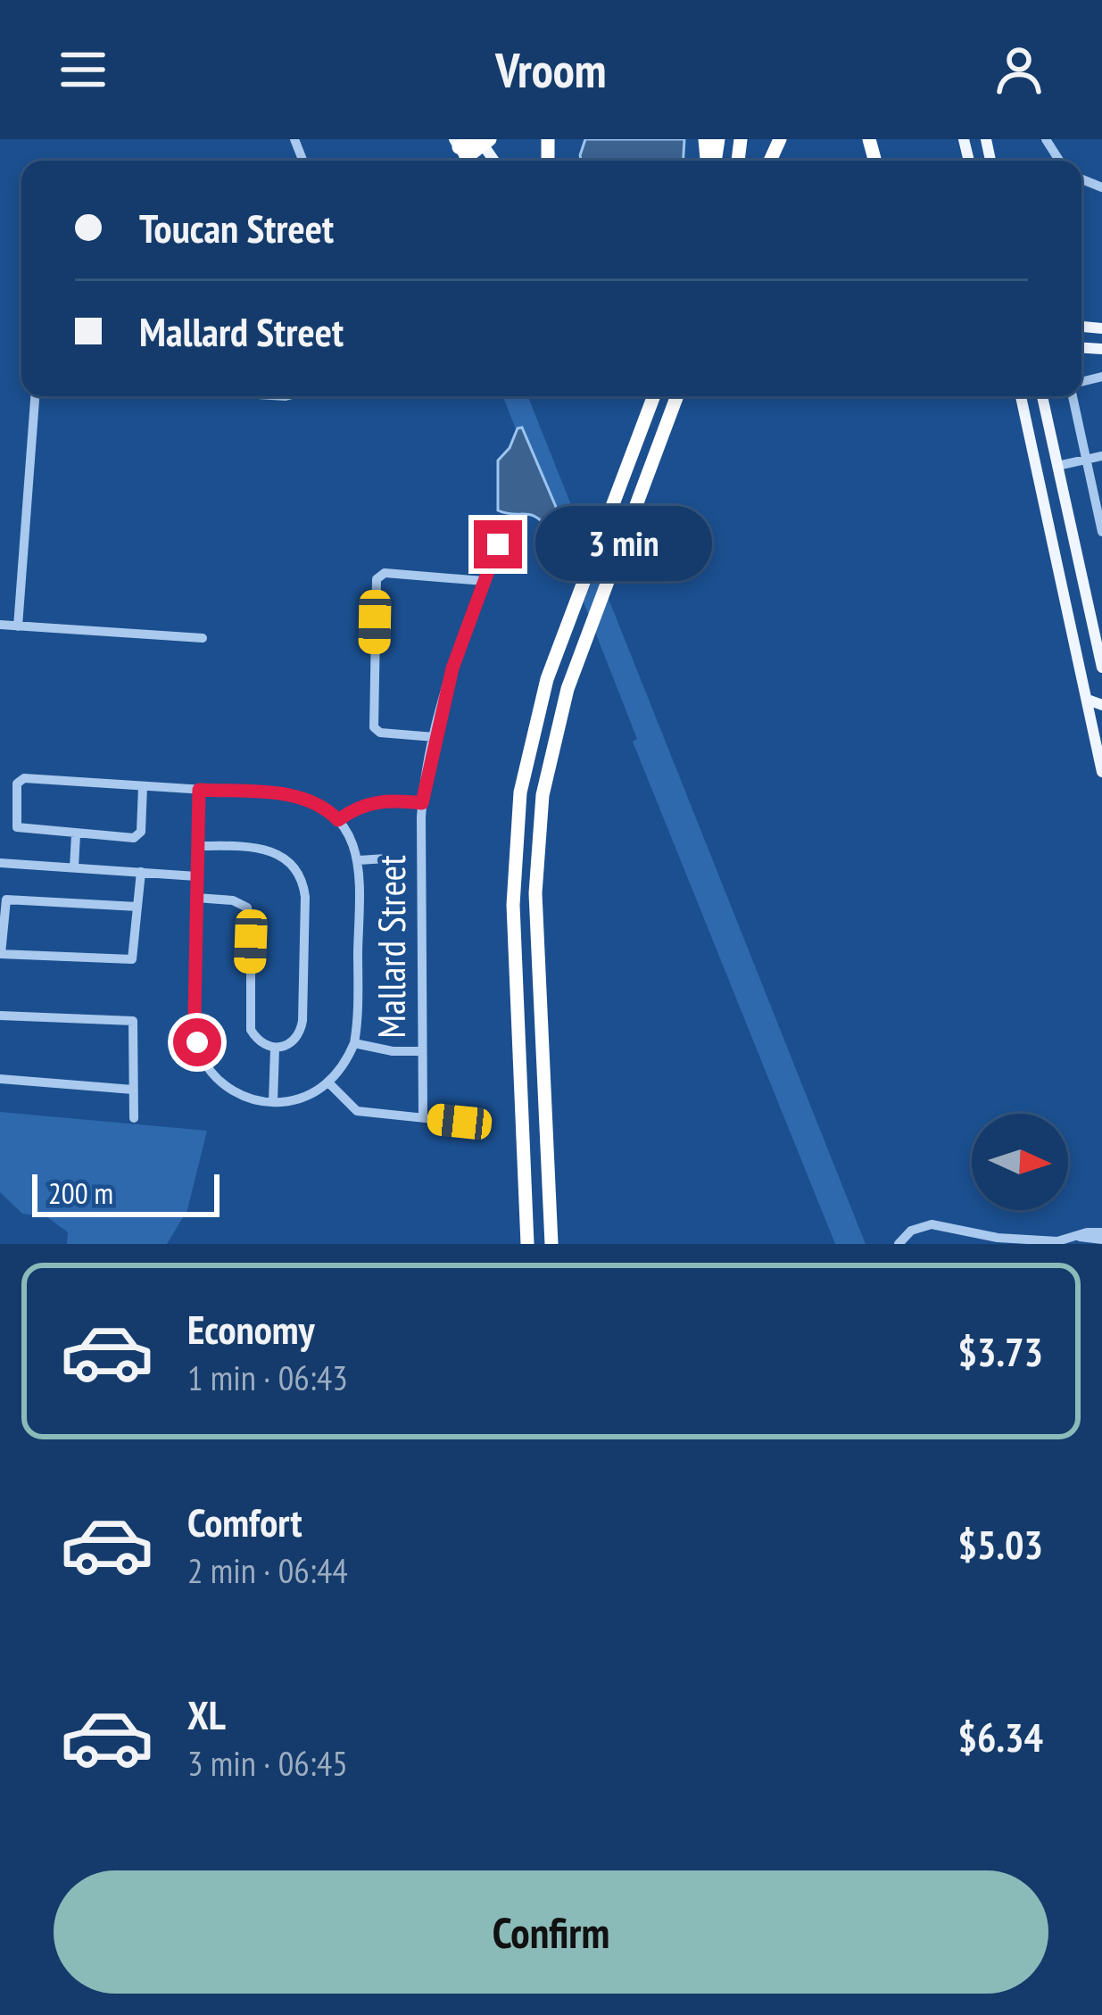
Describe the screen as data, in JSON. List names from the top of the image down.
{
  "streets": {
    "street": ["Mallard Street"]
  },
  "scale_bar": "200 m",
  "north": "right",
  "page": {
    "header": "Vroom",
    "banner": ["Toucan Street", "Mallard Street"],
    "bubble": "3 min",
    "scale": "200 m",
    "list": [
      {
        "name": "Economy",
        "note": "1 min · 06:43",
        "value": "$3.73"
      },
      {
        "name": "Comfort",
        "note": "2 min · 06:44",
        "value": "$5.03"
      },
      {
        "name": "XL",
        "note": "3 min · 06:45",
        "value": "$6.34"
      }
    ],
    "buttons": "Confirm"
  }
}
